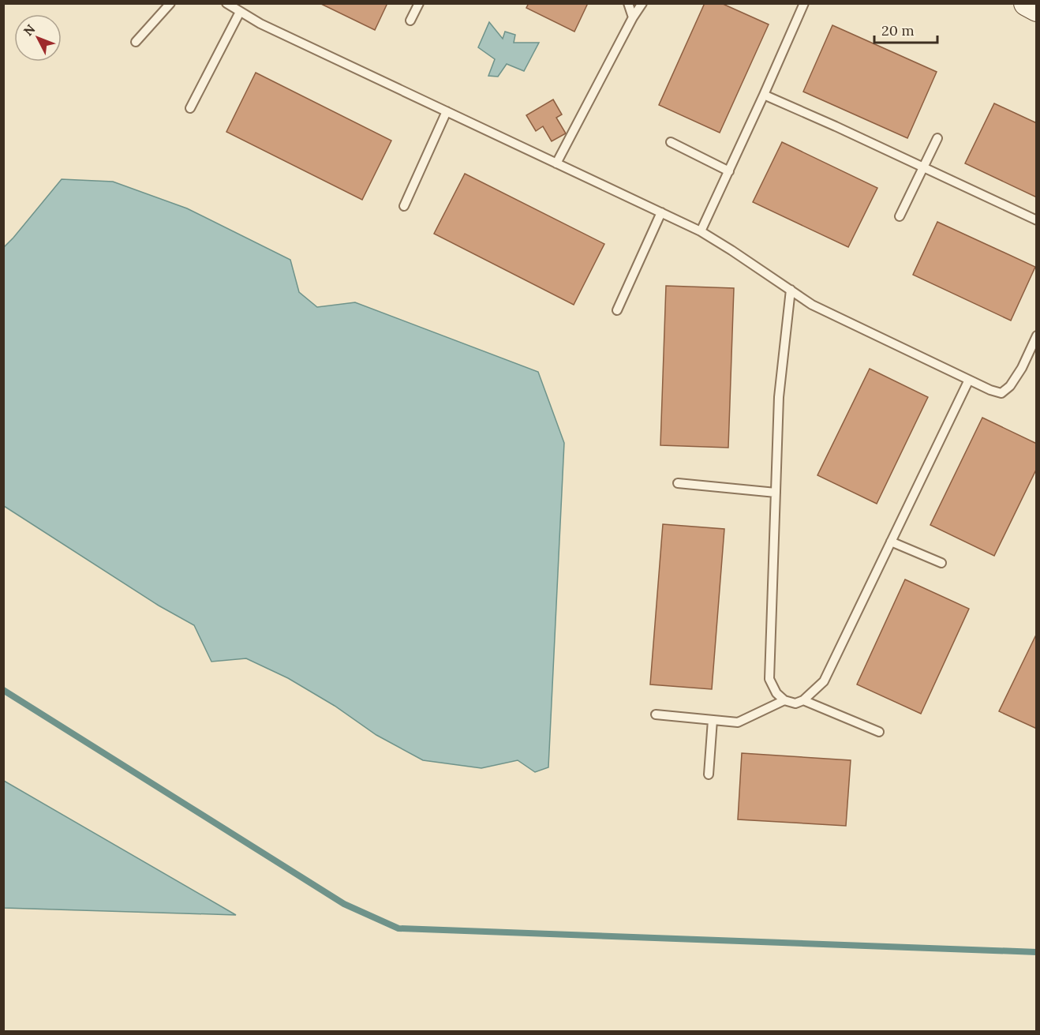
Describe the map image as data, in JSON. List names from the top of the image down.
{
  "scale_bar": "20 m",
  "north": "top left"
}
